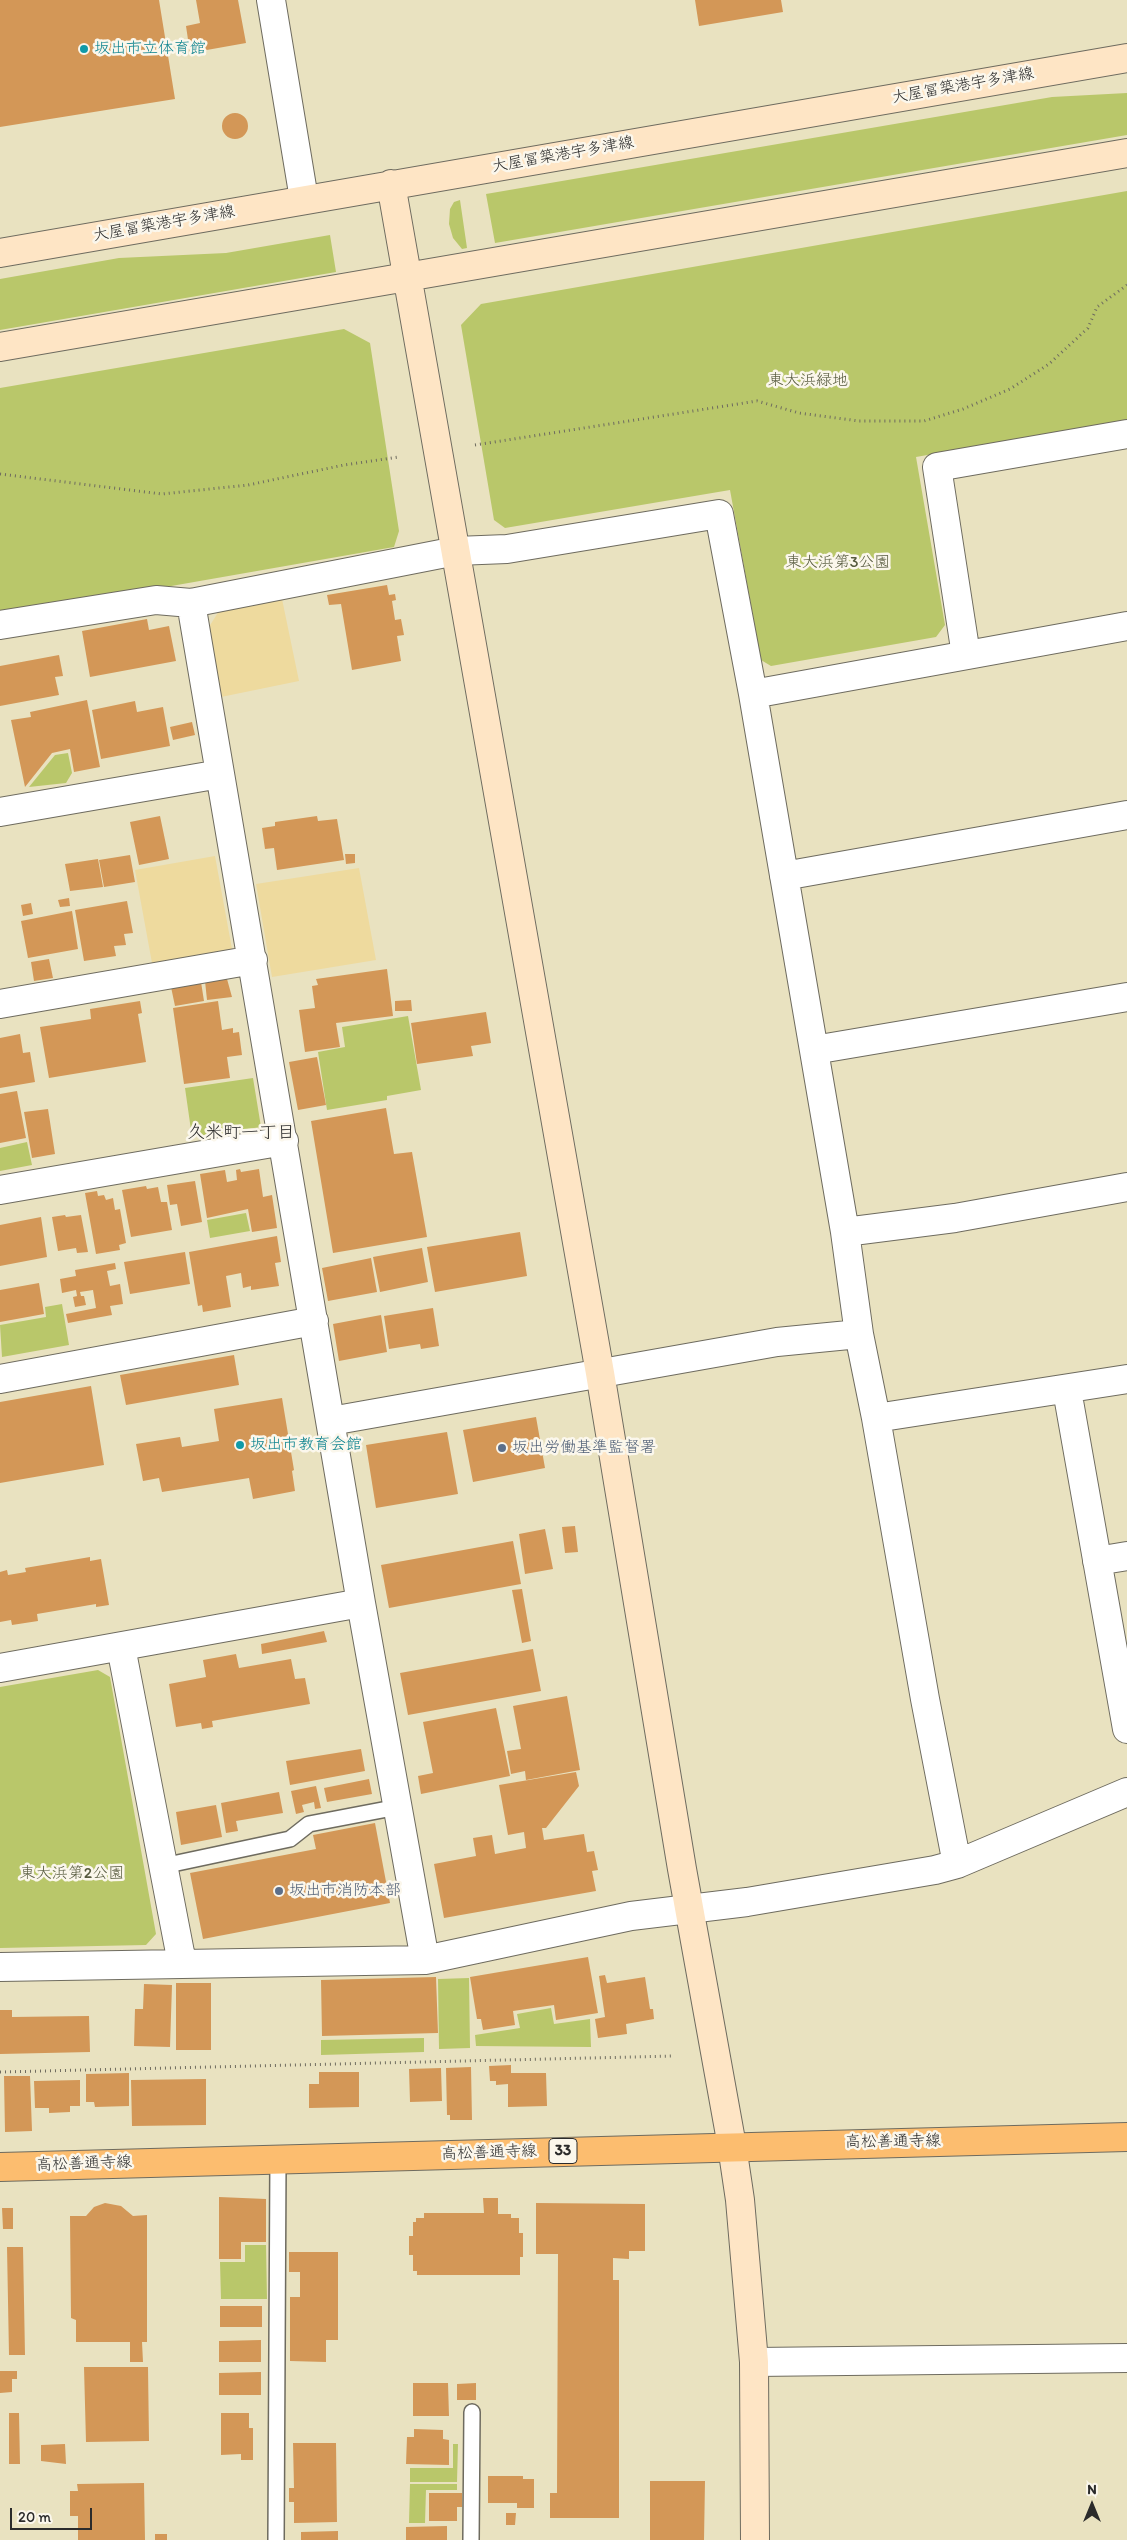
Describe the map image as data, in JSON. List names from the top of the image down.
{
  "streets": {
    "main road": ["高松善通寺線", "33"],
    "street": ["大屋冨築港宇多津線"]
  },
  "districts": ["久米町一丁目"],
  "parks": ["東大浜緑地", "東大浜第3公園", "東大浜第2公園"],
  "places": [
    "坂出市立体育館",
    "坂出市教育会館",
    "坂出労働基準監督署",
    "坂出市消防本部"
  ],
  "scale_bar": "20 m",
  "north": "top"
}
